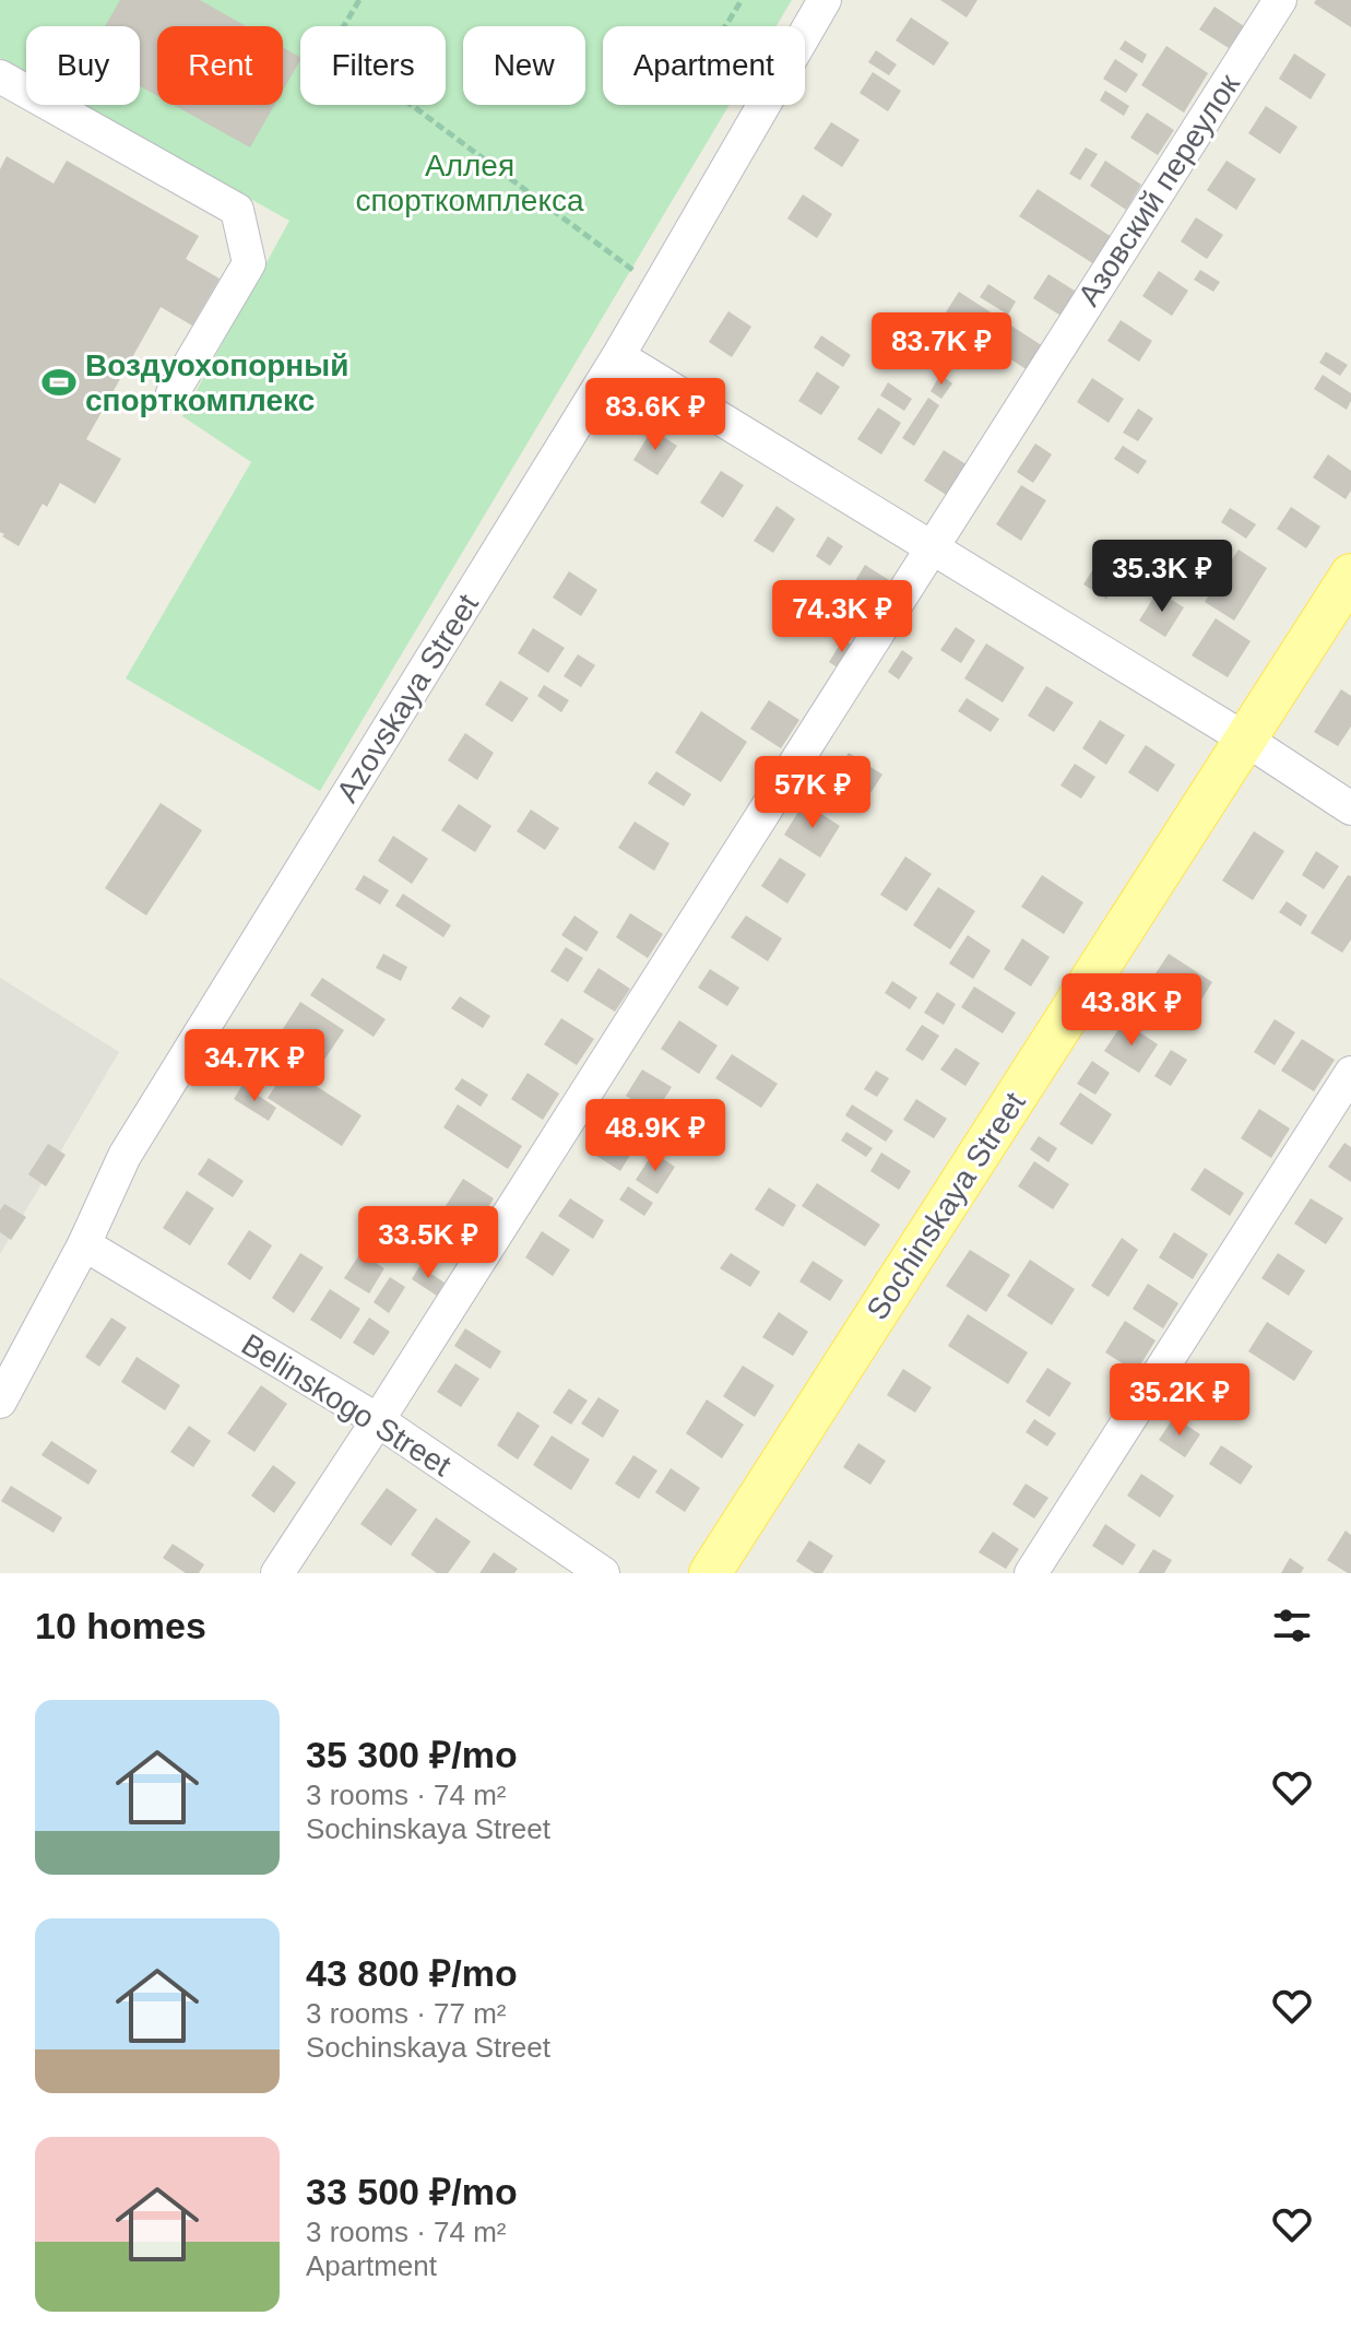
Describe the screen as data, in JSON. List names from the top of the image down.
{
  "streets": {
    "main road": ["Sochinskaya Street"],
    "lane": ["Азовский переулок", "Azovskaya Street", "Belinskogo Street"]
  },
  "crossings": [
    ["Азовский переулок", "Belinskogo Street"],
    ["Azovskaya Street", "Belinskogo Street"]
  ],
  "parks": ["Аллея спорткомплекса"],
  "places": {
    "sports": ["Воздуохопорный спорткомплекс"]
  },
  "page": {
    "chip": [
      "Buy",
      "Rent",
      "Filters",
      "New",
      "Apartment"
    ],
    "price": [
      "83.7K ₽",
      "83.6K ₽",
      "35.3K ₽",
      "74.3K ₽",
      "57K ₽",
      "43.8K ₽",
      "34.7K ₽",
      "48.9K ₽",
      "33.5K ₽",
      "35.2K ₽"
    ],
    "heading": "10 homes",
    "list": [
      {
        "name": "35 300 ₽/mo",
        "note": "3 rooms · 74 m² · Sochinskaya Street"
      },
      {
        "name": "43 800 ₽/mo",
        "note": "3 rooms · 77 m² · Sochinskaya Street"
      },
      {
        "name": "33 500 ₽/mo",
        "note": "3 rooms · 74 m² · Apartment"
      }
    ]
  }
}
